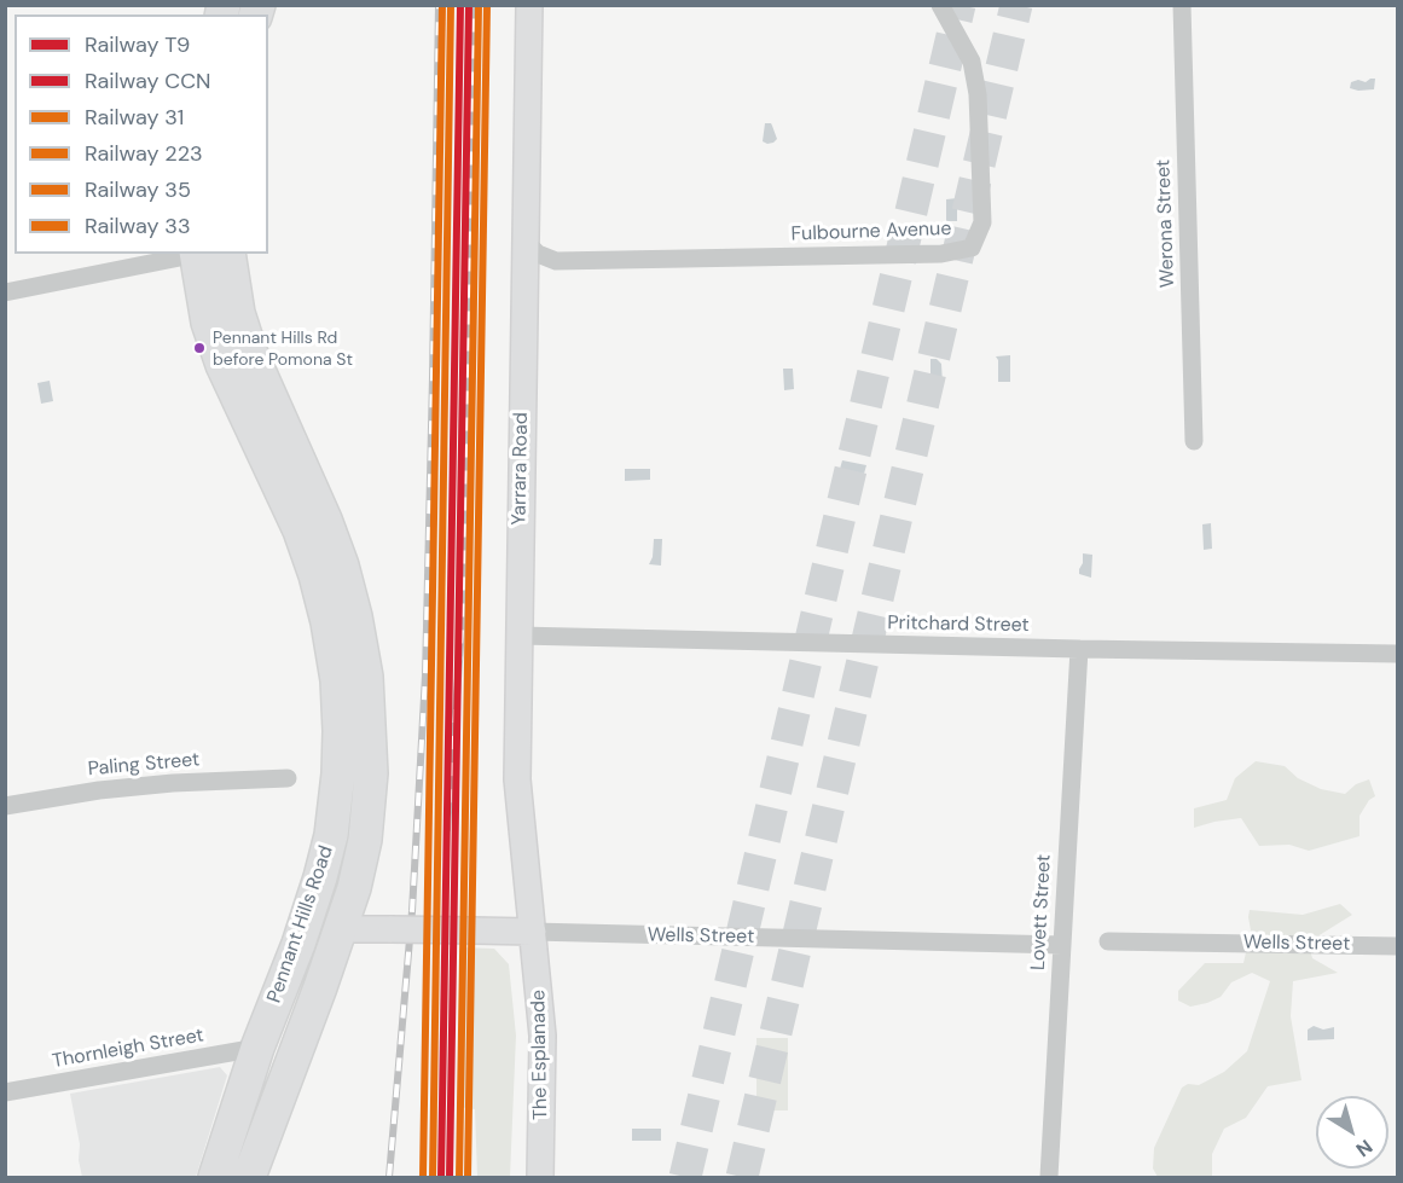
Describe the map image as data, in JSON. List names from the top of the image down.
{
  "streets": {
    "highway": ["Pennant Hills Road"],
    "main road": ["Yarrara Road", "Wells Street", "The Esplanade"],
    "street": [
      "Werona Street",
      "Fulbourne Avenue",
      "Pritchard Street",
      "Paling Street",
      "Lovett Street",
      "Thornleigh Street"
    ]
  },
  "crossings": [
    ["Fulbourne Avenue", "Yarrara Road"],
    ["Yarrara Road", "Pritchard Street"],
    ["Yarrara Road", "Wells Street"],
    ["Yarrara Road", "The Esplanade"],
    ["Pritchard Street", "Lovett Street"],
    ["Lovett Street", "Wells Street"],
    ["Pennant Hills Road", "Wells Street"],
    ["Pennant Hills Road", "Thornleigh Street"],
    ["Wells Street", "The Esplanade"]
  ],
  "places": ["Pennant Hills Rd before Pomona St"],
  "lines": [
    "rail line T9",
    "rail line CCN",
    "rail line 31",
    "rail line 223",
    "rail line 35",
    "rail line 33"
  ],
  "legend": [
    "Railway T9",
    "Railway CCN",
    "Railway 31",
    "Railway 223",
    "Railway 35",
    "Railway 33"
  ],
  "north": "bottom right"
}
